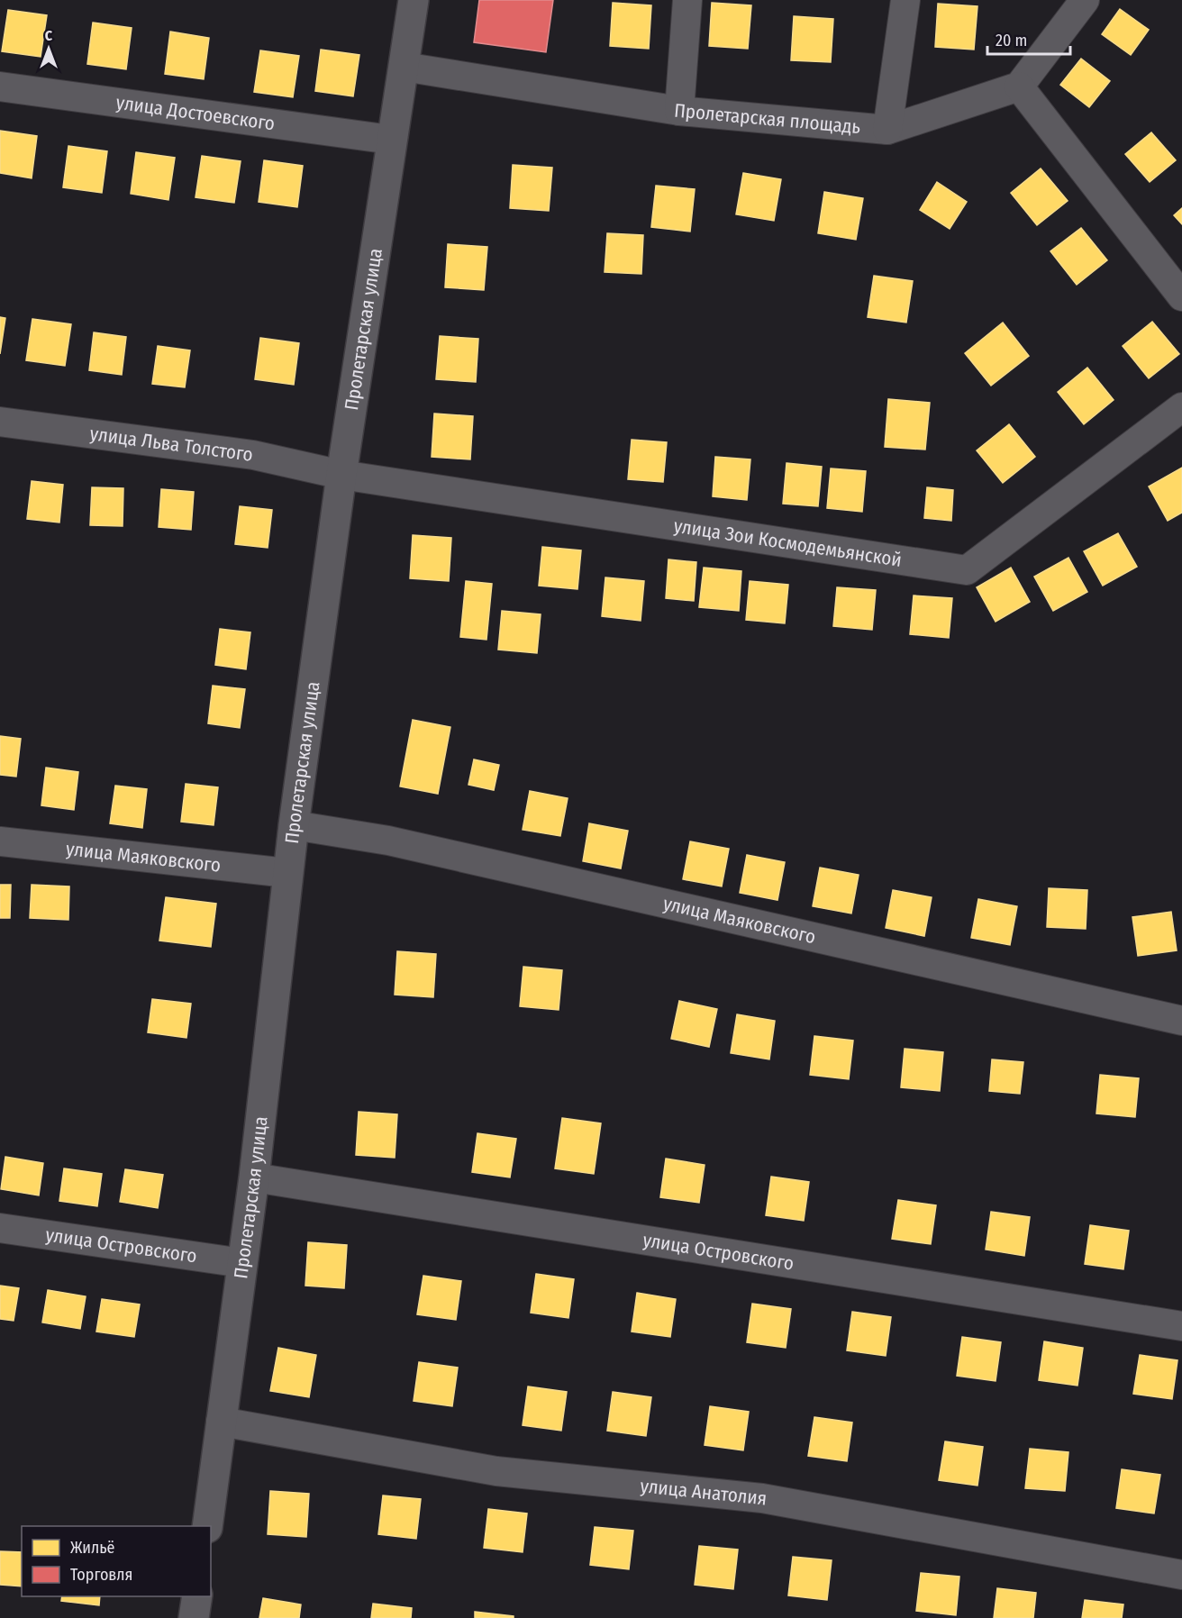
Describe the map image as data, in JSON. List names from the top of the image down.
{
  "streets": {
    "street": [
      "улица Достоевского",
      "Пролетарская площадь",
      "Пролетарская улица",
      "улица Льва Толстого",
      "улица Зои Космодемьянской",
      "улица Маяковского",
      "улица Островского",
      "улица Анатолия"
    ]
  },
  "crossings": [
    ["улица Достоевского", "Пролетарская улица"],
    ["Пролетарская площадь", "Пролетарская улица"],
    ["Пролетарская улица", "улица Льва Толстого"],
    ["Пролетарская улица", "улица Зои Космодемьянской"],
    ["Пролетарская улица", "улица Маяковского"],
    ["Пролетарская улица", "улица Островского"],
    ["Пролетарская улица", "улица Анатолия"],
    ["улица Льва Толстого", "улица Зои Космодемьянской"]
  ],
  "legend": ["Жильё", "Торговля"],
  "scale_bar": "20 m",
  "north": "top"
}
